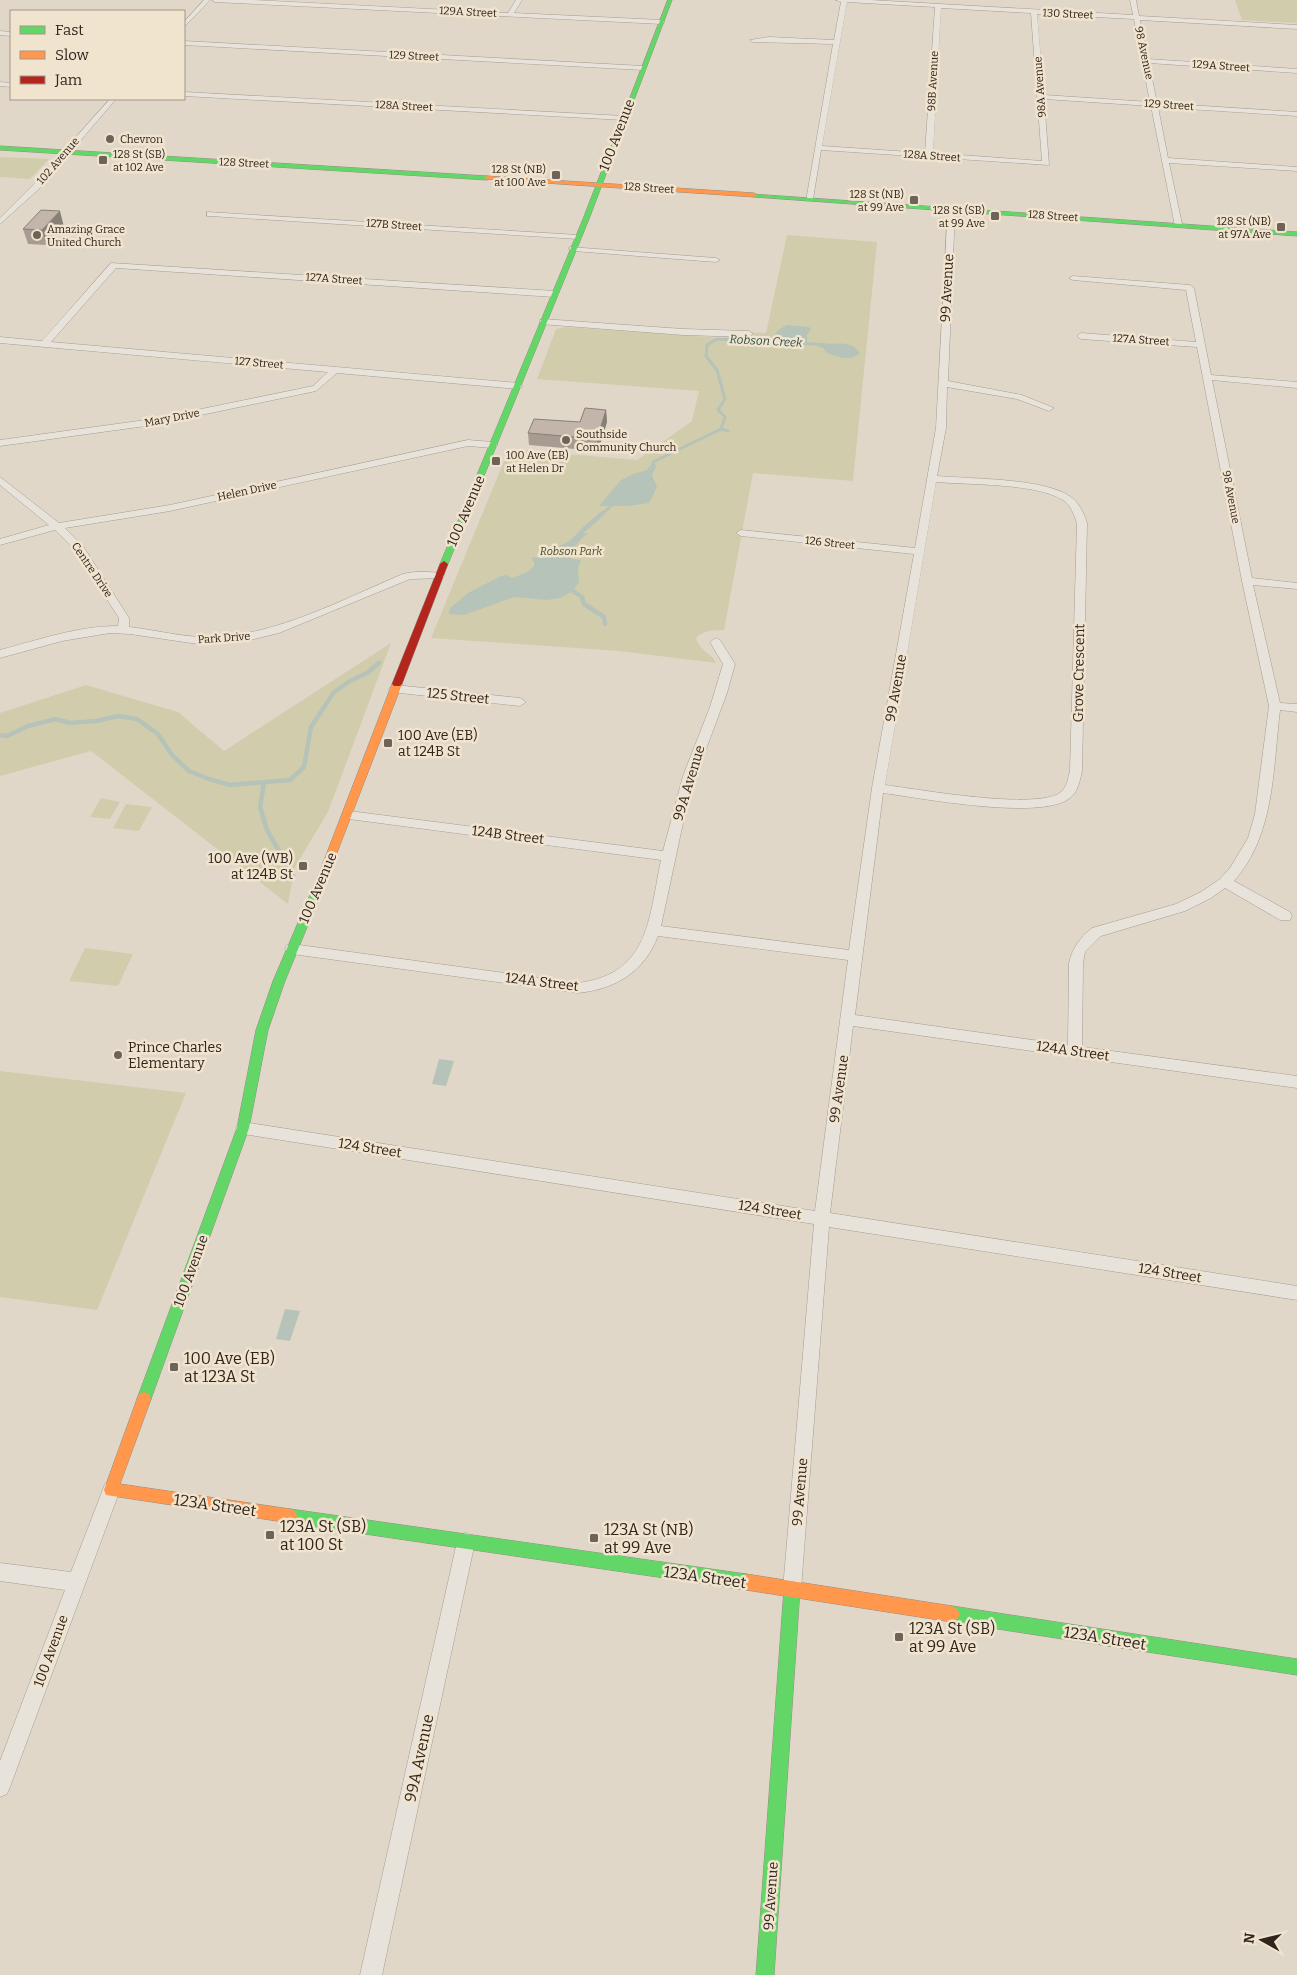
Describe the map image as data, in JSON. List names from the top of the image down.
{
  "streets": {
    "street": [
      "129A Street",
      "130 Street",
      "98 Avenue",
      "129 Street",
      "98B Avenue",
      "98A Avenue",
      "128A Street",
      "100 Avenue",
      "102 Avenue",
      "128 Street",
      "127B Street",
      "127A Street",
      "99 Avenue",
      "127 Street",
      "Mary Drive",
      "Helen Drive",
      "126 Street",
      "Centre Drive",
      "Park Drive",
      "Grove Crescent",
      "125 Street",
      "99A Avenue",
      "124B Street",
      "124A Street",
      "124 Street",
      "123A Street"
    ]
  },
  "crossings": [
    ["129A Street", "98 Avenue"],
    ["129A Street", "100 Avenue"],
    ["130 Street", "98 Avenue"],
    ["130 Street", "98B Avenue"],
    ["130 Street", "98A Avenue"],
    ["98 Avenue", "129 Street"],
    ["98 Avenue", "128 Street"],
    ["98 Avenue", "127A Street"],
    ["129 Street", "98A Avenue"],
    ["129 Street", "100 Avenue"],
    ["98B Avenue", "128A Street"],
    ["98A Avenue", "128A Street"],
    ["128A Street", "100 Avenue"],
    ["100 Avenue", "128 Street"],
    ["100 Avenue", "127B Street"],
    ["100 Avenue", "127A Street"],
    ["100 Avenue", "127 Street"],
    ["100 Avenue", "Helen Drive"],
    ["100 Avenue", "Park Drive"],
    ["100 Avenue", "125 Street"],
    ["100 Avenue", "124B Street"],
    ["100 Avenue", "124A Street"],
    ["100 Avenue", "124 Street"],
    ["100 Avenue", "123A Street"],
    ["102 Avenue", "128 Street"],
    ["128 Street", "99 Avenue"],
    ["127A Street", "127 Street"],
    ["99 Avenue", "126 Street"],
    ["99 Avenue", "Grove Crescent"],
    ["99 Avenue", "124A Street"],
    ["99 Avenue", "124 Street"],
    ["99 Avenue", "123A Street"],
    ["127 Street", "Mary Drive"],
    ["Helen Drive", "Centre Drive"],
    ["Centre Drive", "Park Drive"],
    ["99A Avenue", "124B Street"],
    ["99A Avenue", "124A Street"],
    ["99A Avenue", "123A Street"]
  ],
  "water": ["Robson Creek"],
  "parks": ["Robson Park"],
  "places": {
    "other": [
      "Chevron",
      "Amazing Grace United Church",
      "Southside Community Church",
      "Prince Charles Elementary"
    ],
    "transit": [
      "128 St (SB) at 102 Ave",
      "128 St (NB) at 100 Ave",
      "128 St (NB) at 99 Ave",
      "128 St (SB) at 99 Ave",
      "128 St (NB) at 97A Ave",
      "100 Ave (EB) at Helen Dr",
      "100 Ave (EB) at 124B St",
      "100 Ave (WB) at 124B St",
      "100 Ave (EB) at 123A St",
      "123A St (SB) at 100 St",
      "123A St (NB) at 99 Ave",
      "123A St (SB) at 99 Ave"
    ]
  },
  "legend": ["Fast", "Slow", "Jam"],
  "north": "left"
}
